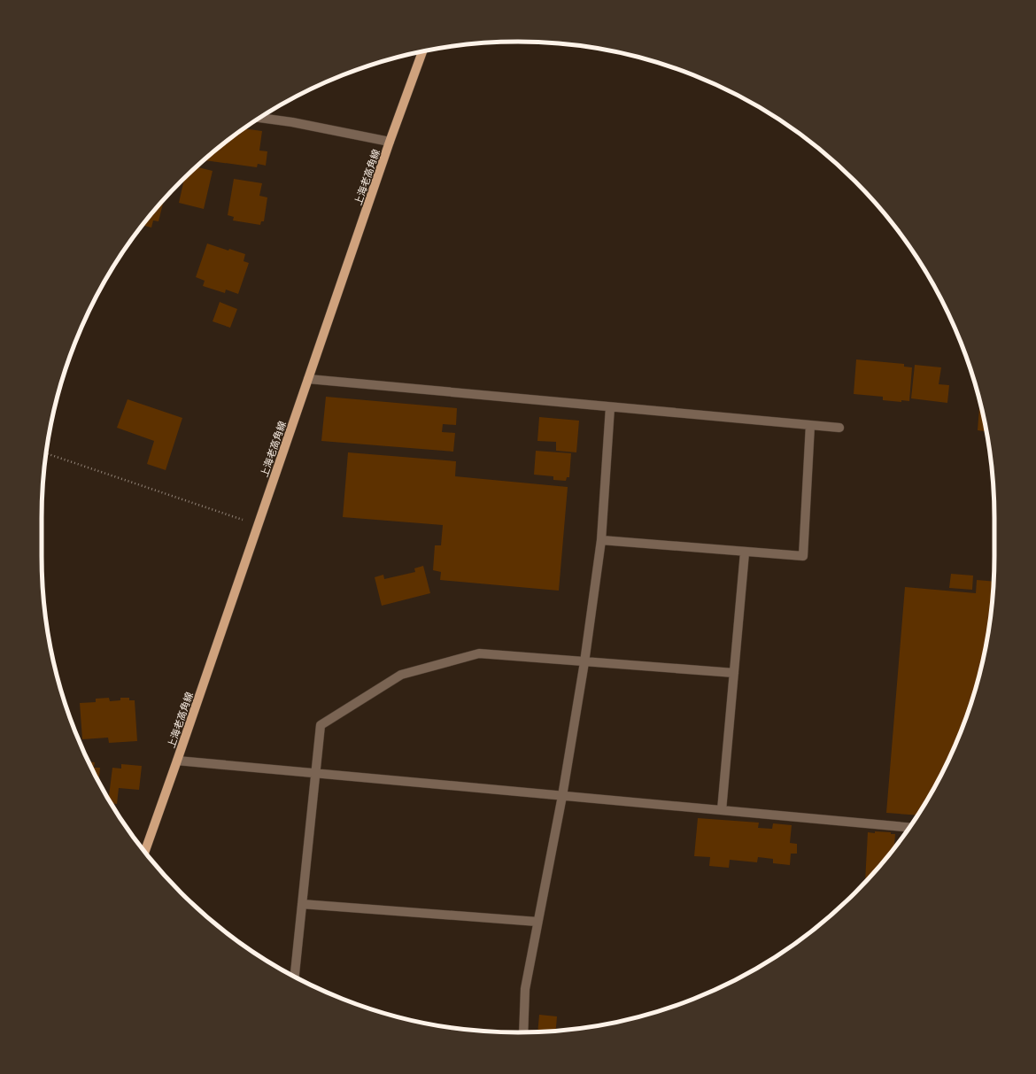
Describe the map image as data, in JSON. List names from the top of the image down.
{
  "streets": {
    "main road": ["上海老高角線"]
  }
}
